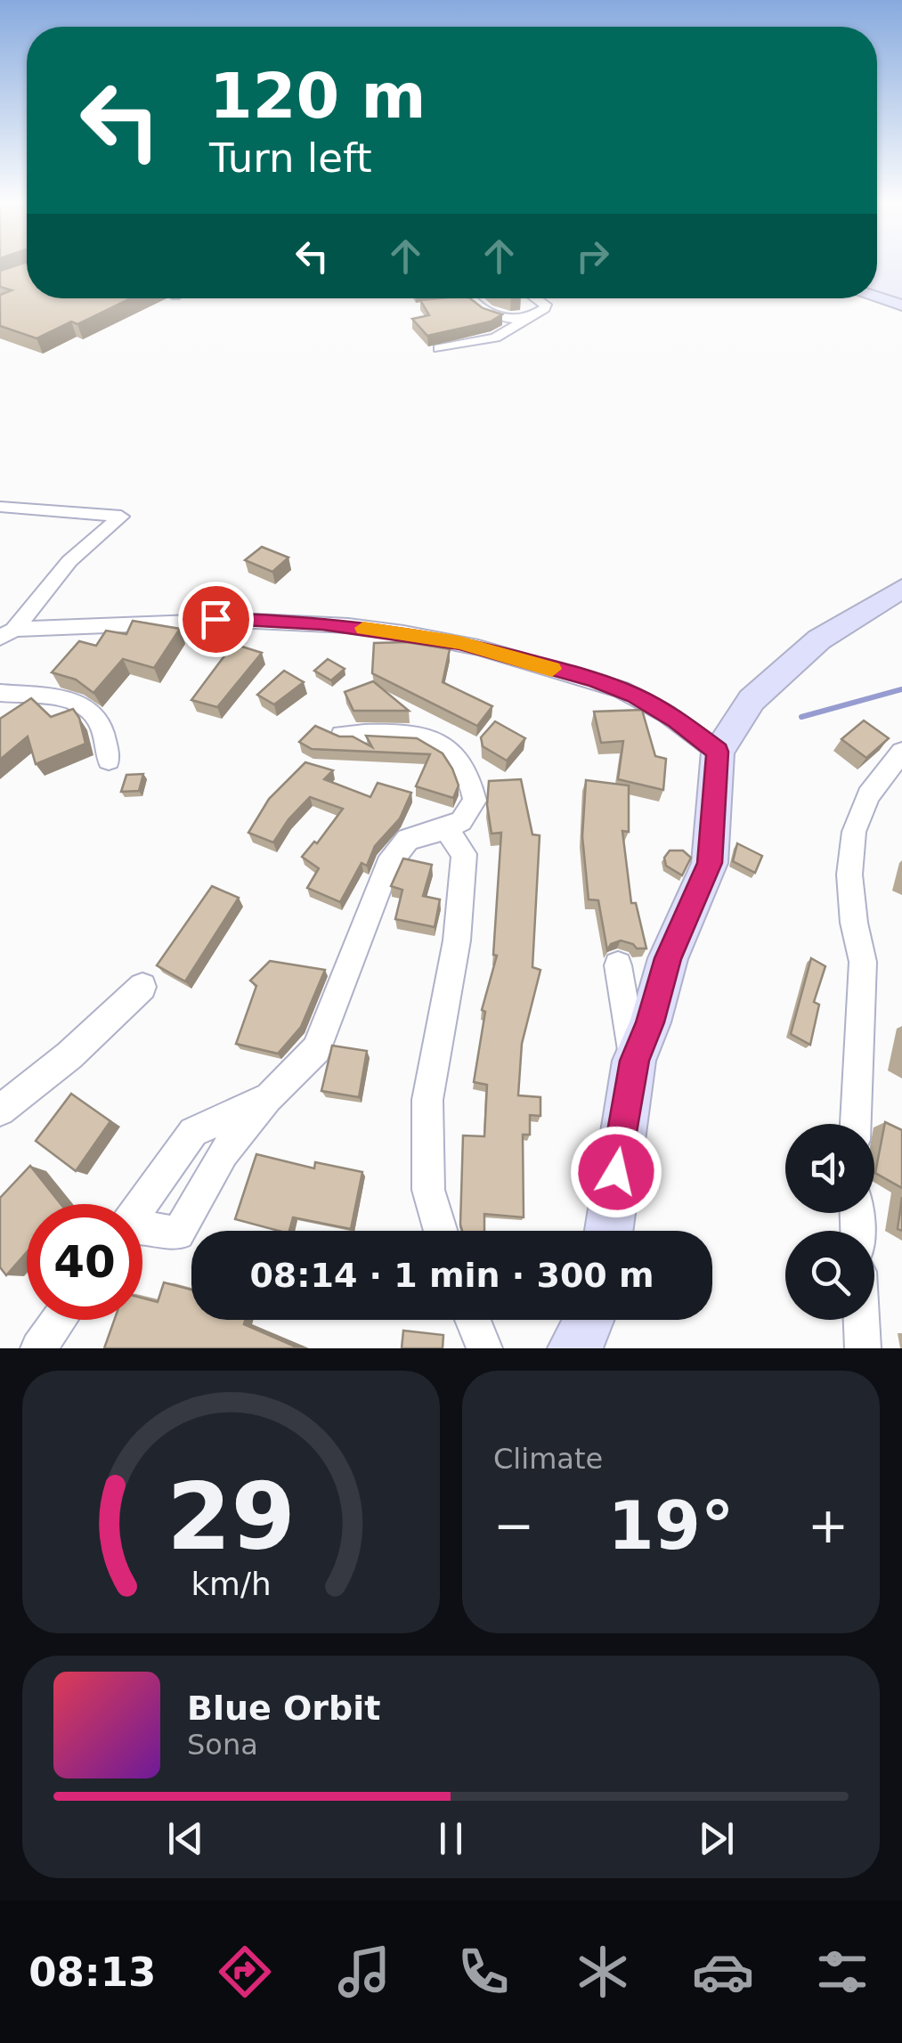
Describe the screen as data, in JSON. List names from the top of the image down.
{
  "page": {
    "turn": ["120 m", "Turn left"],
    "limit": "40",
    "trip": "08:14 · 1 min · 300 m",
    "tile": "Climate",
    "heat": ["−", "19°", "+"],
    "song": ["Blue Orbit", "Sona"],
    "tabs": "08:13",
    "gauge": ["29", "km/h"]
  }
}
